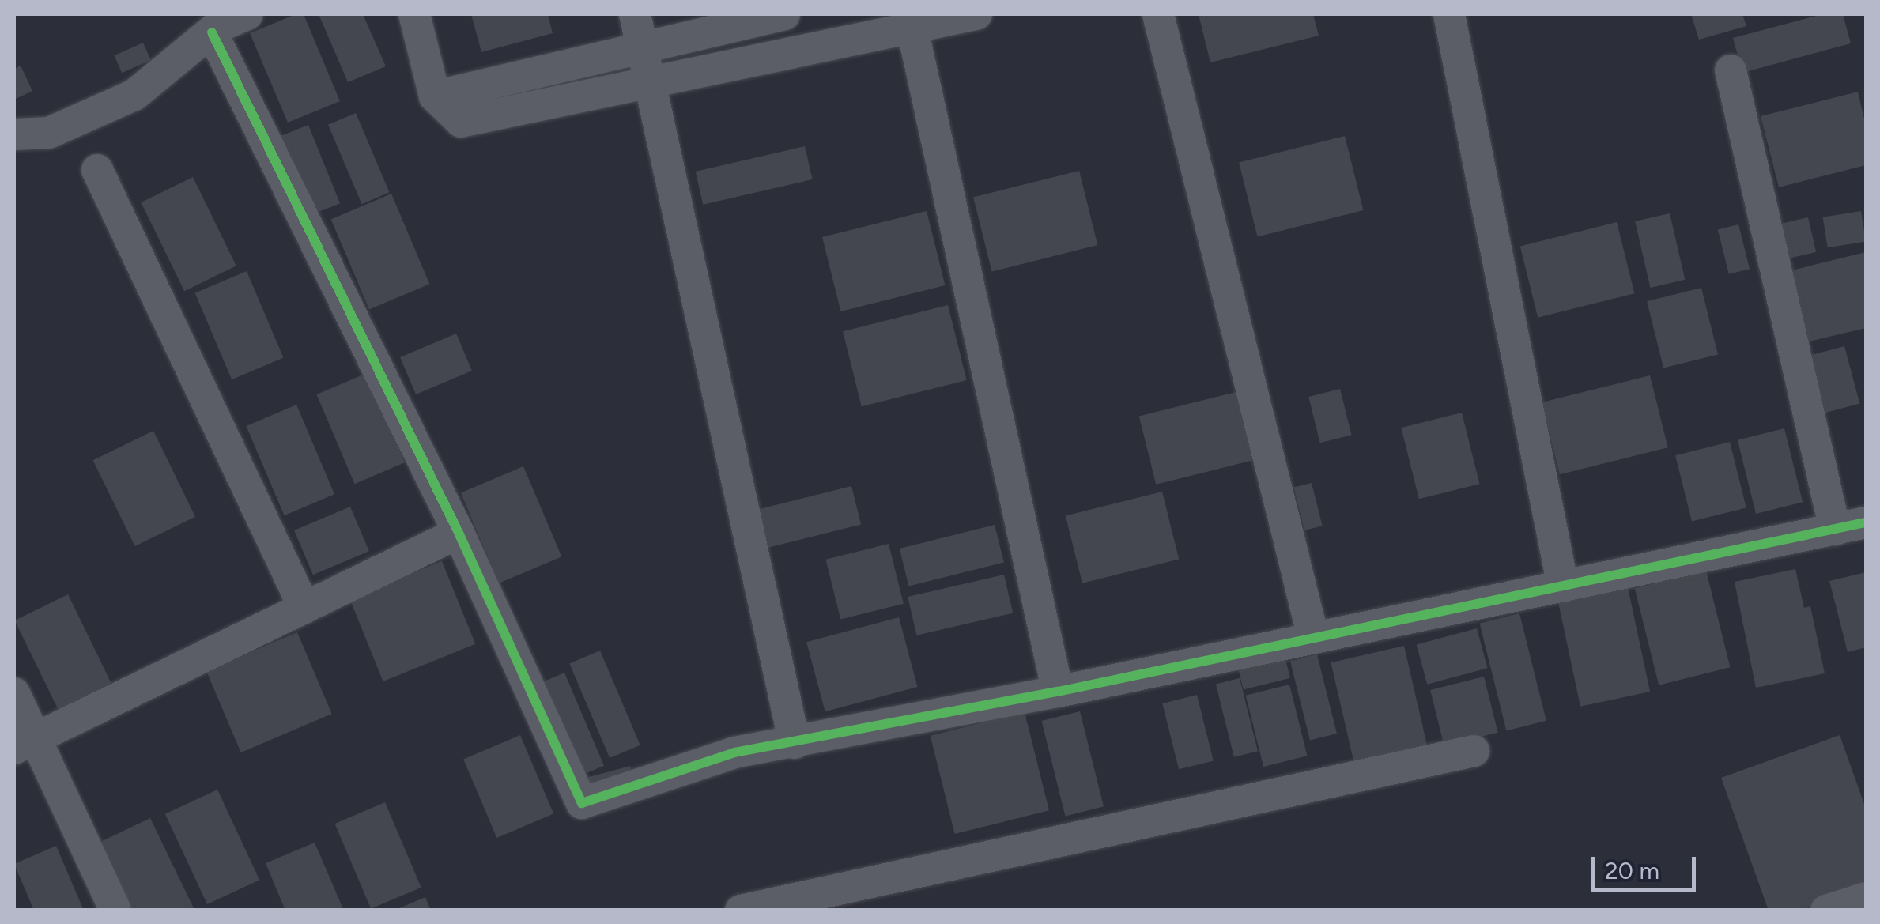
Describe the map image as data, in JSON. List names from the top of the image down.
{
  "scale_bar": "20 m"
}
